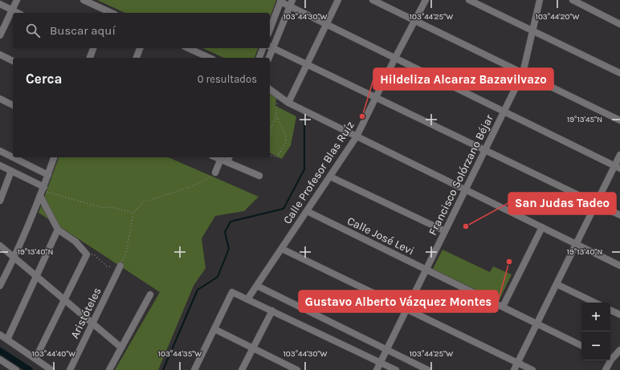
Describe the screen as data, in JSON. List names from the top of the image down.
{
  "streets": {
    "street": [
      "Calle Profesor Blas Ruíz",
      "Francisco Solórzano Béjar",
      "Calle José Levi",
      "Aristóteles"
    ]
  },
  "crossings": [
    ["Calle Profesor Blas Ruíz", "Calle José Levi"],
    ["Francisco Solórzano Béjar", "Calle José Levi"]
  ],
  "places": ["Hildeliza Alcaraz Bazavilvazo", "San Judas Tadeo", "Gustavo Alberto Vázquez Montes"],
  "page": {
    "search": "Buscar aquí",
    "heading": ["Cerca", "0 resultados"],
    "map_buttons": ["+", "−"]
  },
  "coordinates": [
    "103°44'30\"W",
    "103°44'25\"W",
    "103°44'20\"W",
    "19°13'45\"N",
    "19°13'40\"N",
    "103°44'40\"W",
    "103°44'35\"W"
  ]
}
